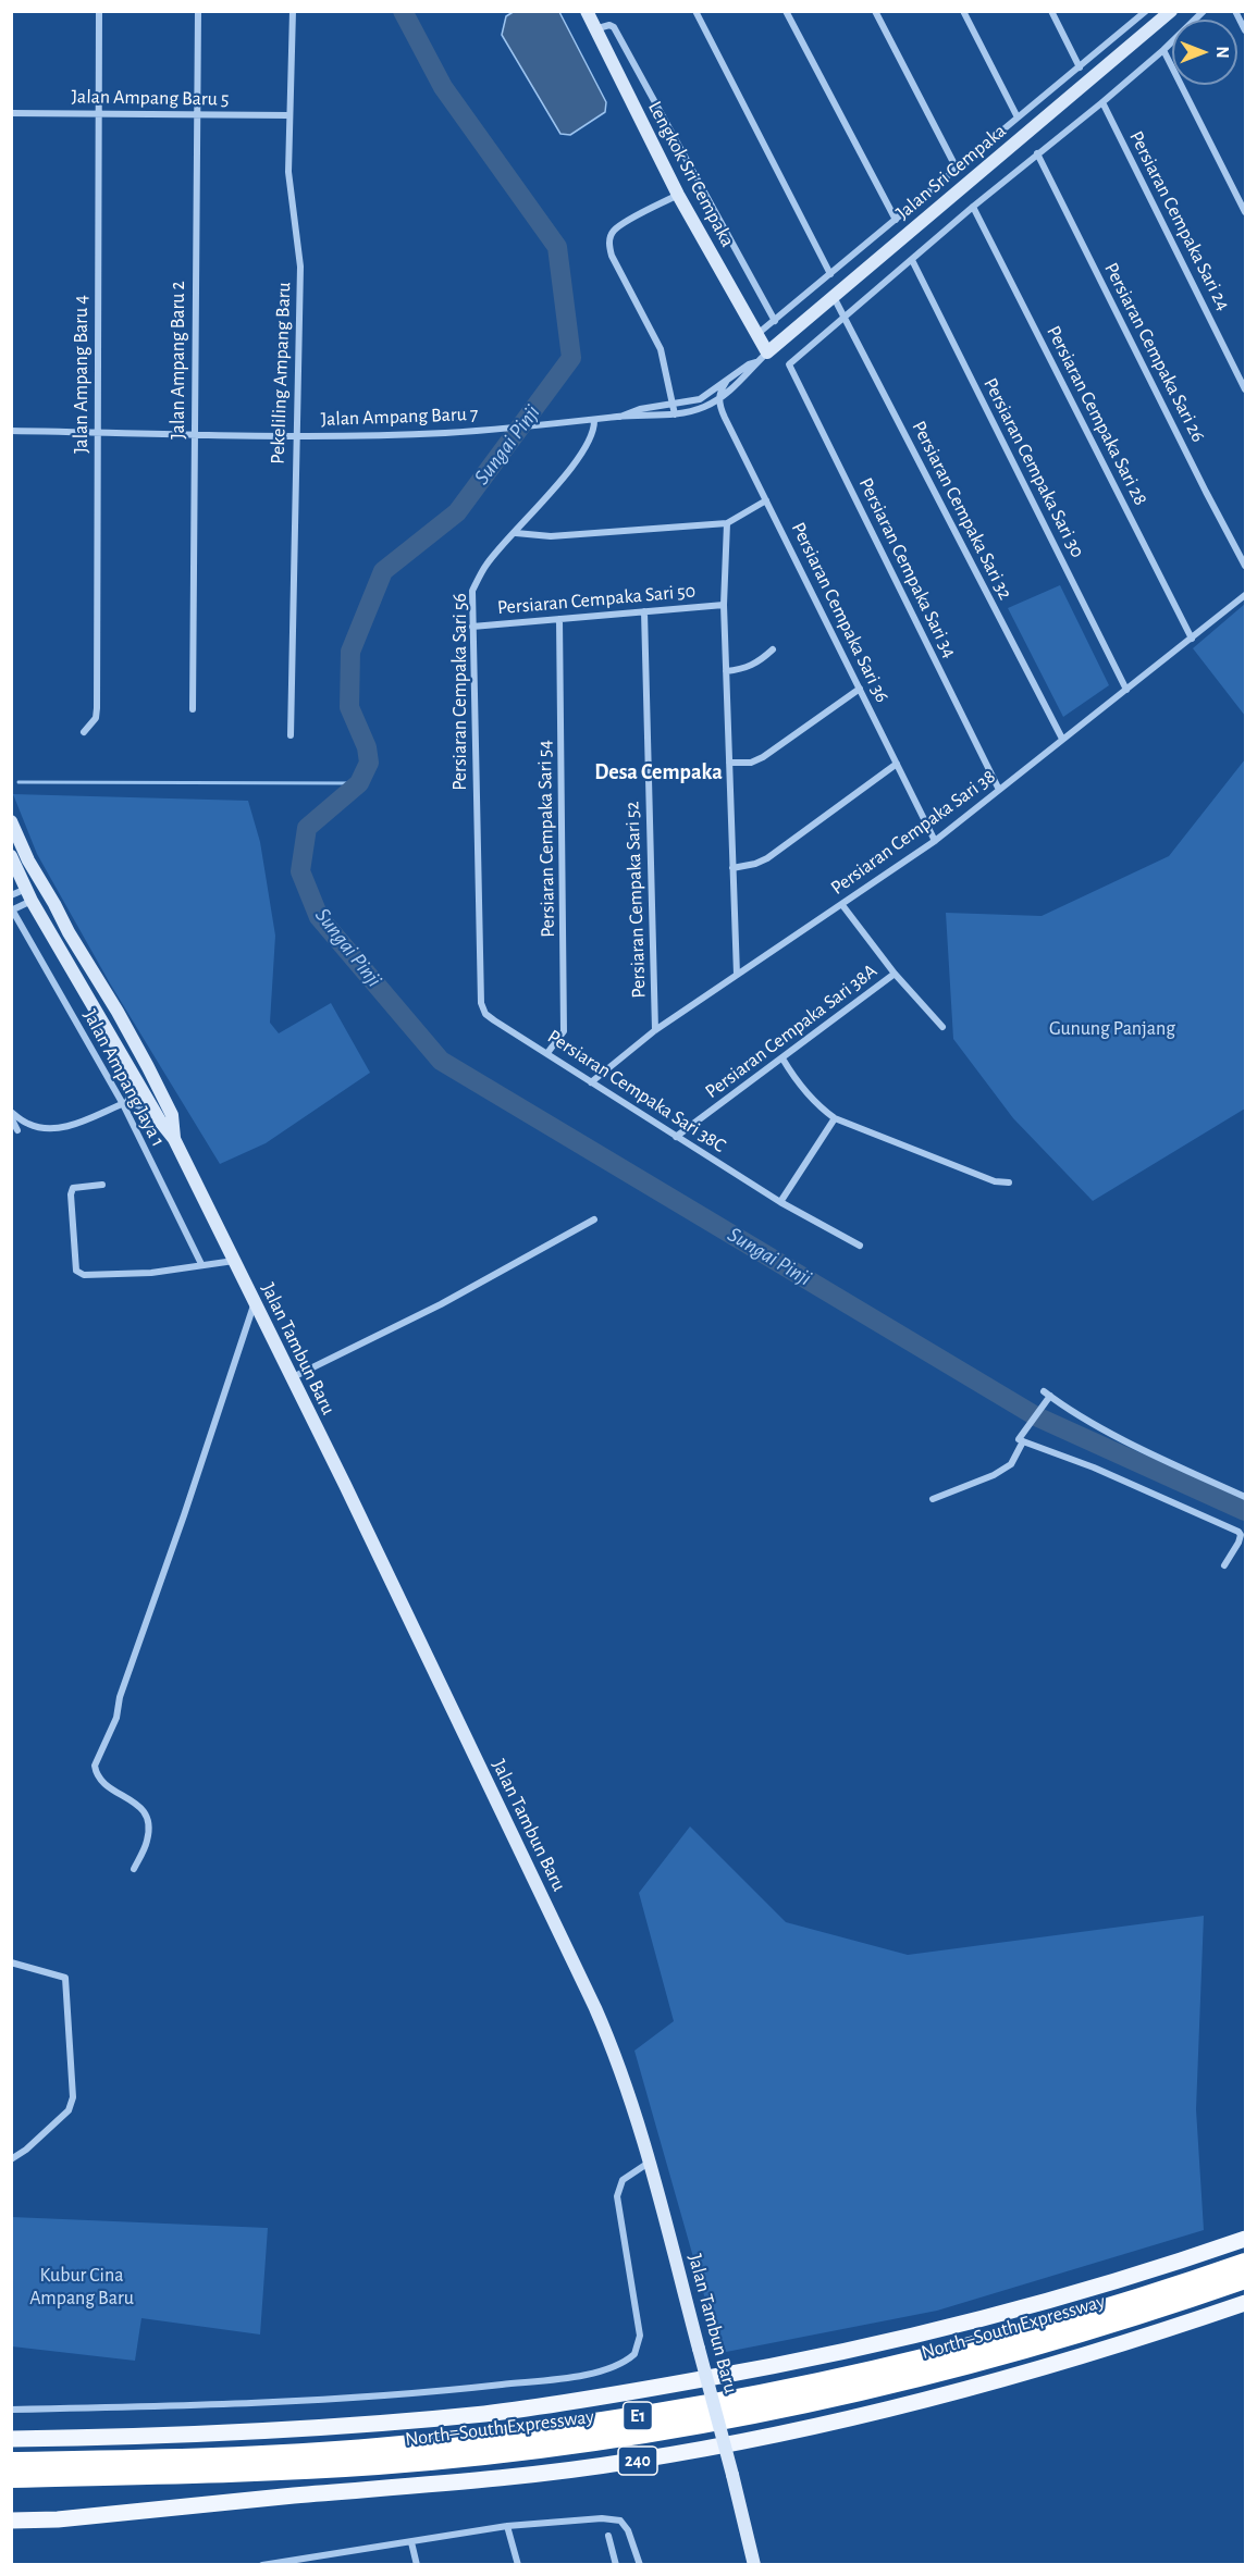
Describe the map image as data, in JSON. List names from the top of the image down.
{
  "streets": {
    "highway": ["North–South Expressway", "E1"],
    "main road": [
      "Jalan Sri Cempaka",
      "Lengkok Sri Cempaka",
      "Jalan Tambun Baru",
      "240"
    ],
    "street": [
      "Jalan Ampang Baru 5",
      "Persiaran Cempaka Sari 24",
      "Persiaran Cempaka Sari 26",
      "Jalan Ampang Baru 2",
      "Pekeliling Ampang Baru",
      "Jalan Ampang Baru 4",
      "Persiaran Cempaka Sari 28",
      "Jalan Ampang Baru 7",
      "Persiaran Cempaka Sari 30",
      "Persiaran Cempaka Sari 32",
      "Persiaran Cempaka Sari 34",
      "Persiaran Cempaka Sari 50",
      "Persiaran Cempaka Sari 36",
      "Persiaran Cempaka Sari 56",
      "Persiaran Cempaka Sari 38",
      "Persiaran Cempaka Sari 54",
      "Persiaran Cempaka Sari 52",
      "Persiaran Cempaka Sari 38A",
      "Jalan Ampang Jaya 1",
      "Persiaran Cempaka Sari 38C"
    ]
  },
  "crossings": [
    ["Jalan Ampang Baru 5", "Jalan Ampang Baru 2"],
    ["Jalan Ampang Baru 5", "Pekeliling Ampang Baru"],
    ["Jalan Ampang Baru 5", "Jalan Ampang Baru 4"],
    ["Jalan Sri Cempaka", "Lengkok Sri Cempaka"],
    ["Jalan Sri Cempaka", "Jalan Ampang Baru 7"],
    ["Jalan Sri Cempaka", "Persiaran Cempaka Sari 32"],
    ["Jalan Sri Cempaka", "Persiaran Cempaka Sari 36"],
    ["Jalan Sri Cempaka", "Persiaran Cempaka Sari 56"],
    ["Jalan Ampang Baru 2", "Jalan Ampang Baru 7"],
    ["Pekeliling Ampang Baru", "Jalan Ampang Baru 7"],
    ["Jalan Ampang Baru 4", "Jalan Ampang Baru 7"],
    ["Persiaran Cempaka Sari 28", "Persiaran Cempaka Sari 38"],
    ["Persiaran Cempaka Sari 30", "Persiaran Cempaka Sari 38"],
    ["Persiaran Cempaka Sari 32", "Persiaran Cempaka Sari 34"],
    ["Persiaran Cempaka Sari 32", "Persiaran Cempaka Sari 38"],
    ["Persiaran Cempaka Sari 34", "Persiaran Cempaka Sari 38"],
    ["Persiaran Cempaka Sari 50", "Persiaran Cempaka Sari 56"],
    ["Persiaran Cempaka Sari 50", "Persiaran Cempaka Sari 54"],
    ["Persiaran Cempaka Sari 50", "Persiaran Cempaka Sari 52"],
    ["Persiaran Cempaka Sari 36", "Persiaran Cempaka Sari 38"],
    ["Persiaran Cempaka Sari 56", "Persiaran Cempaka Sari 38C"],
    ["Persiaran Cempaka Sari 38", "Persiaran Cempaka Sari 52"],
    ["Persiaran Cempaka Sari 38", "Persiaran Cempaka Sari 38A"],
    ["Persiaran Cempaka Sari 38", "Persiaran Cempaka Sari 38C"],
    ["Persiaran Cempaka Sari 54", "Persiaran Cempaka Sari 38C"],
    ["Persiaran Cempaka Sari 38A", "Persiaran Cempaka Sari 38C"]
  ],
  "districts": ["Desa Cempaka"],
  "water": ["Sungai Pinji"],
  "parks": ["Gunung Panjang", "Kubur Cina Ampang Baru"],
  "north": "right"
}
